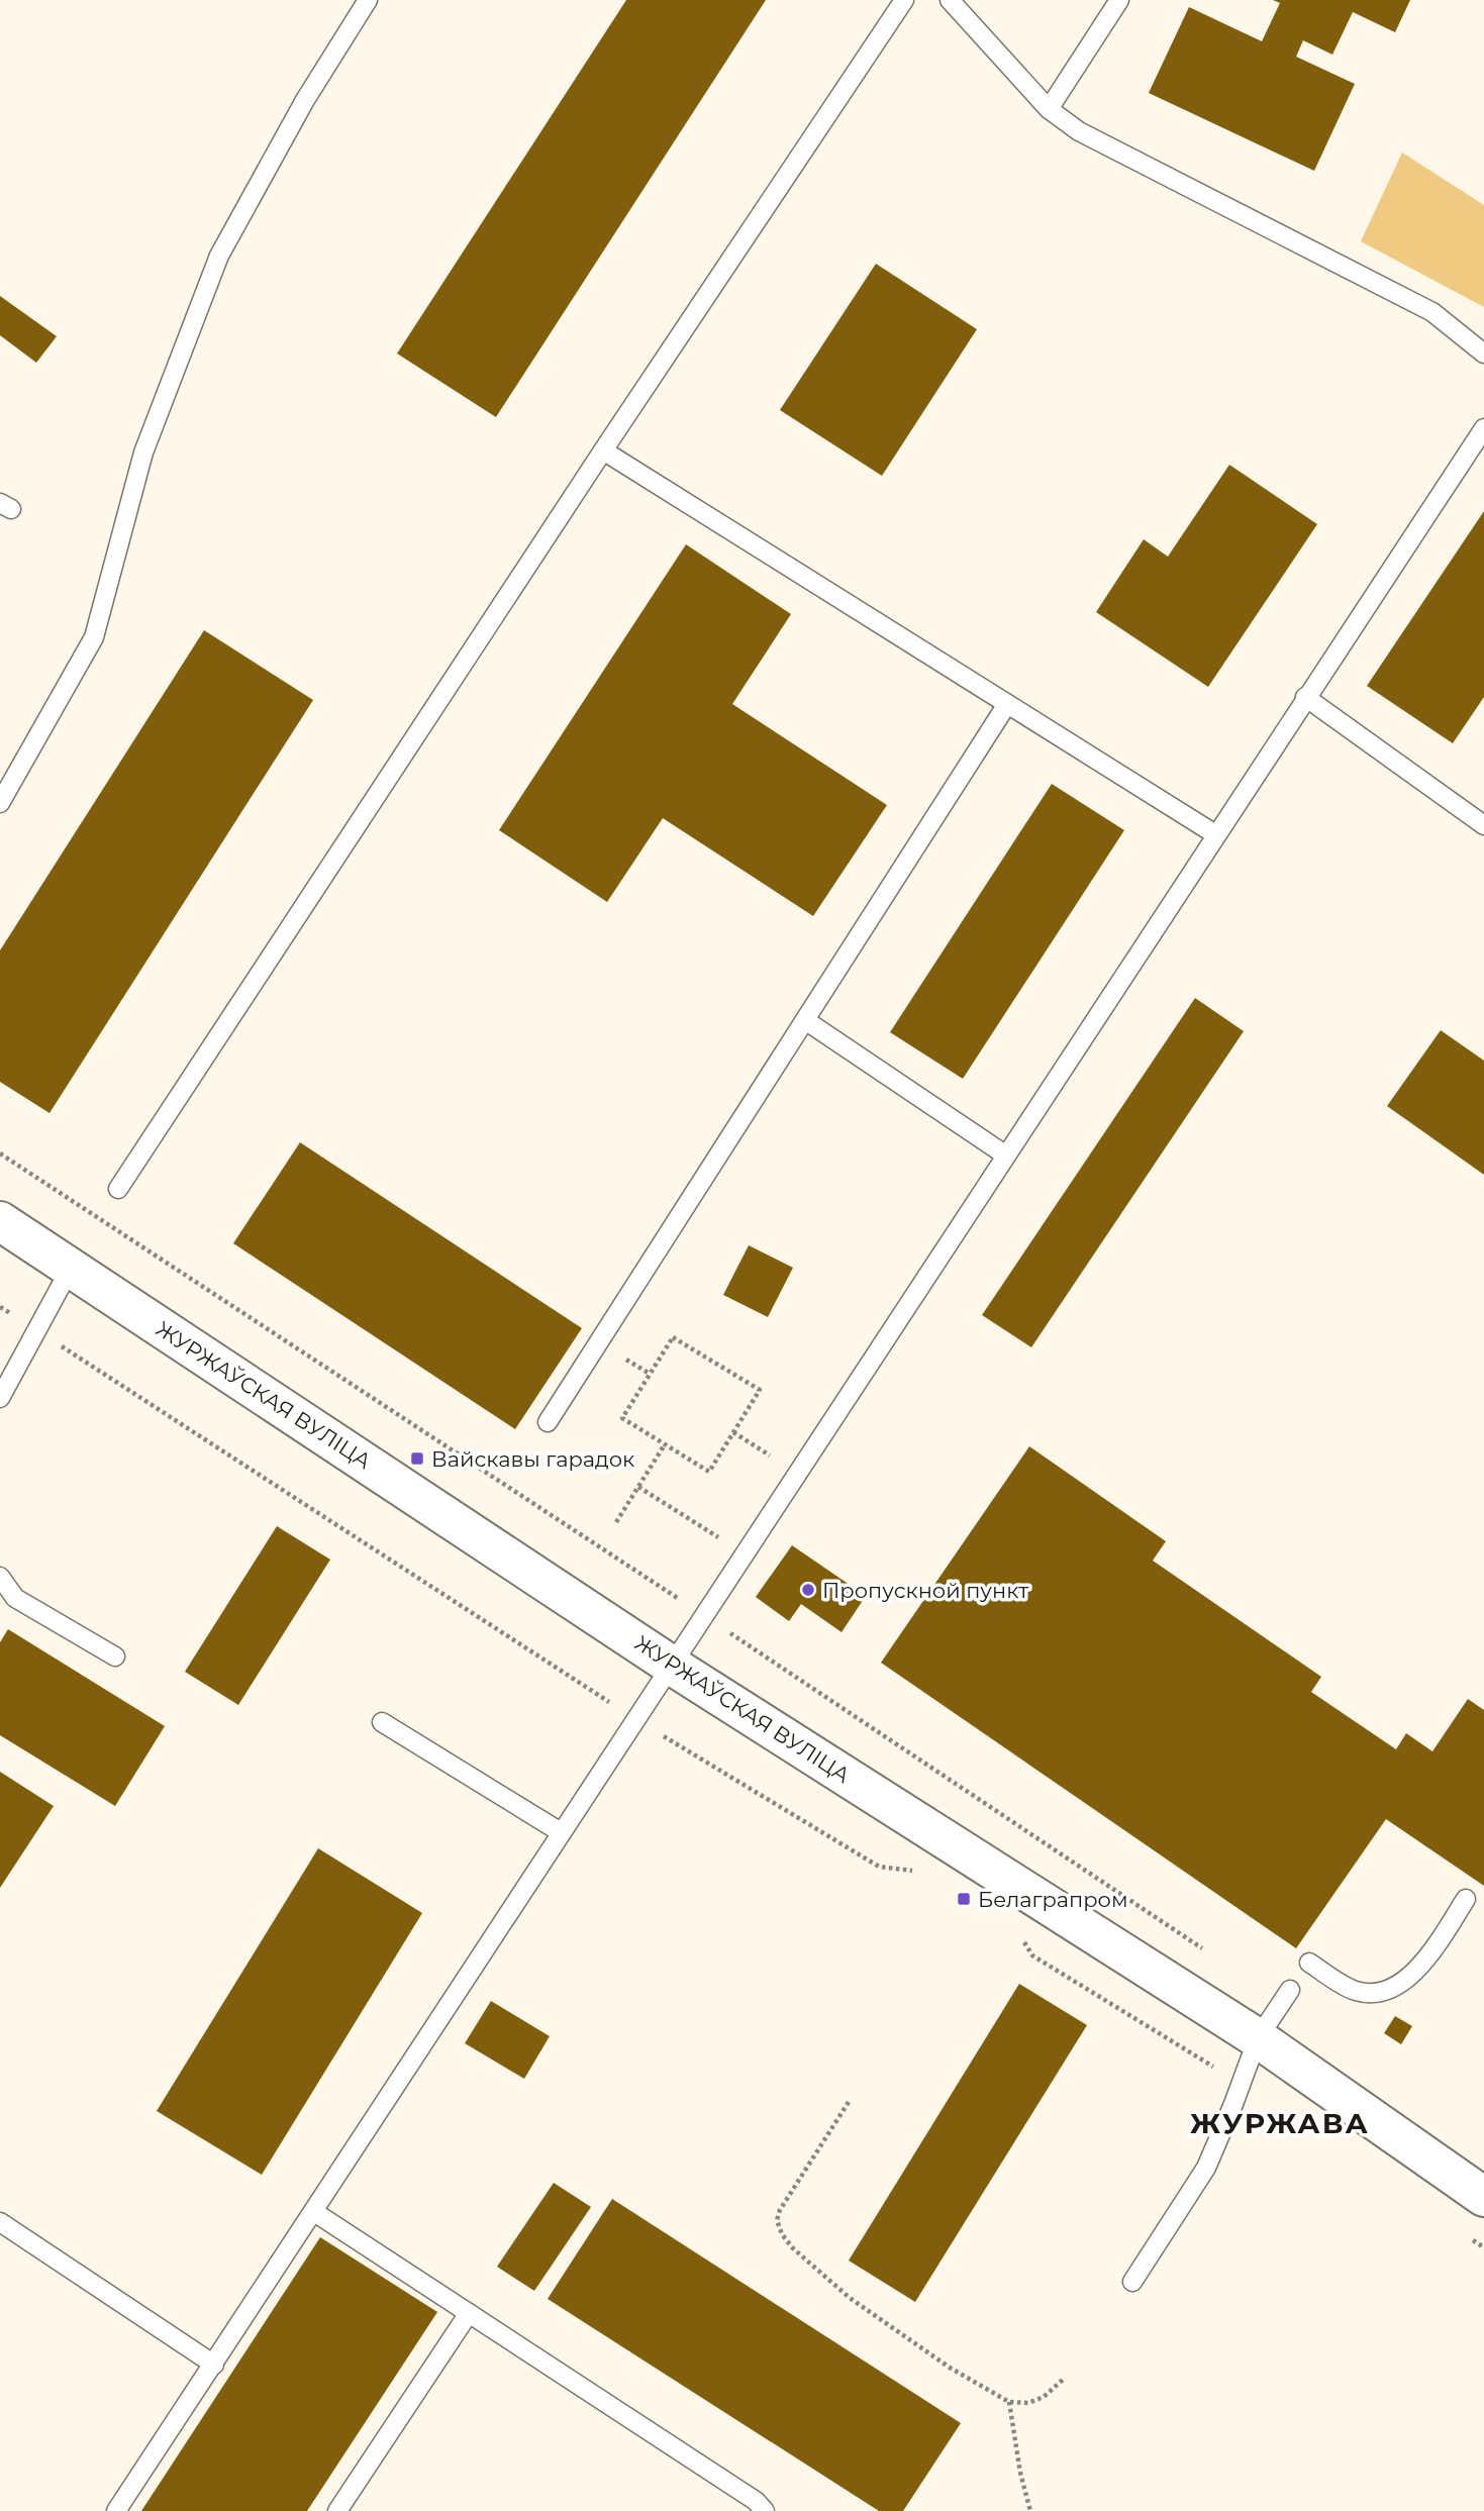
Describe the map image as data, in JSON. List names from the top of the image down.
{
  "streets": {
    "street": ["ЖУРЖАЎСКАЯ ВУЛІЦА"]
  },
  "districts": ["ЖУРЖАВА"],
  "places": {
    "transit": ["Вайскавы гарадок", "Белаграпром"],
    "other": ["Пропускной пункт"]
  }
}
